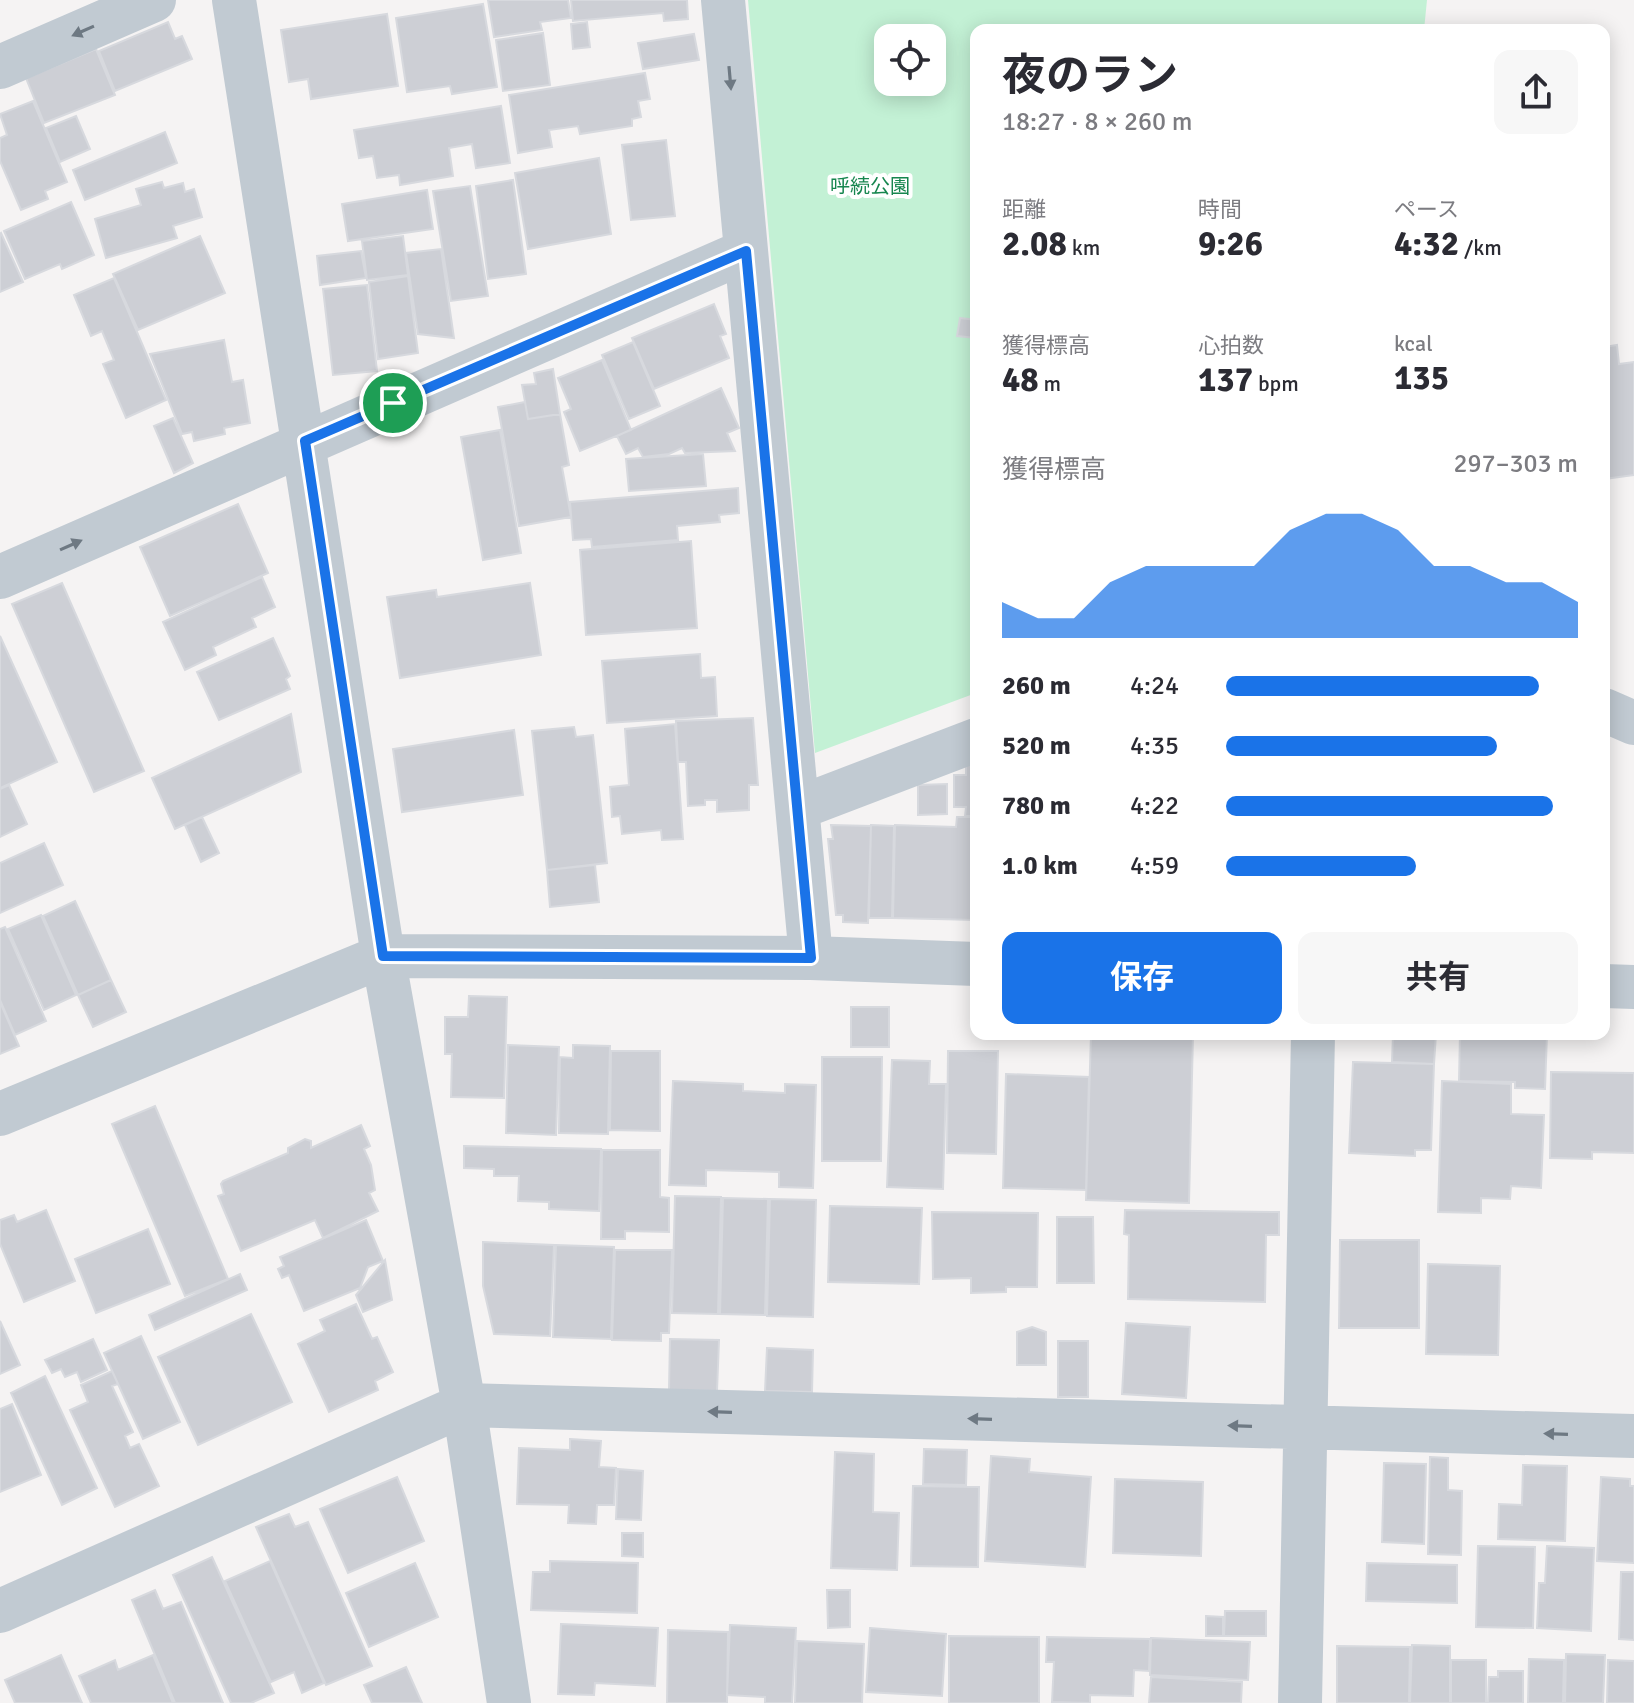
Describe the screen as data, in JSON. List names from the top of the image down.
{
  "parks": ["呼続公園"],
  "page": {
    "heading": ["夜のラン", "18:27 · 8 × 260 m"],
    "stats": [
      ["距離", "2.08 km"],
      ["時間", "9:26"],
      ["ペース", "4:32 /km"],
      ["獲得標高", "48 m"],
      ["心拍数", "137 bpm"],
      ["kcal", "135"]
    ],
    "chart": ["獲得標高", "297–303 m"],
    "list": [
      {
        "name": "260 m",
        "note": "4:24"
      },
      {
        "name": "520 m",
        "note": "4:35"
      },
      {
        "name": "780 m",
        "note": "4:22"
      },
      {
        "name": "1.0 km",
        "note": "4:59"
      }
    ],
    "buttons": ["保存", "共有"]
  }
}
